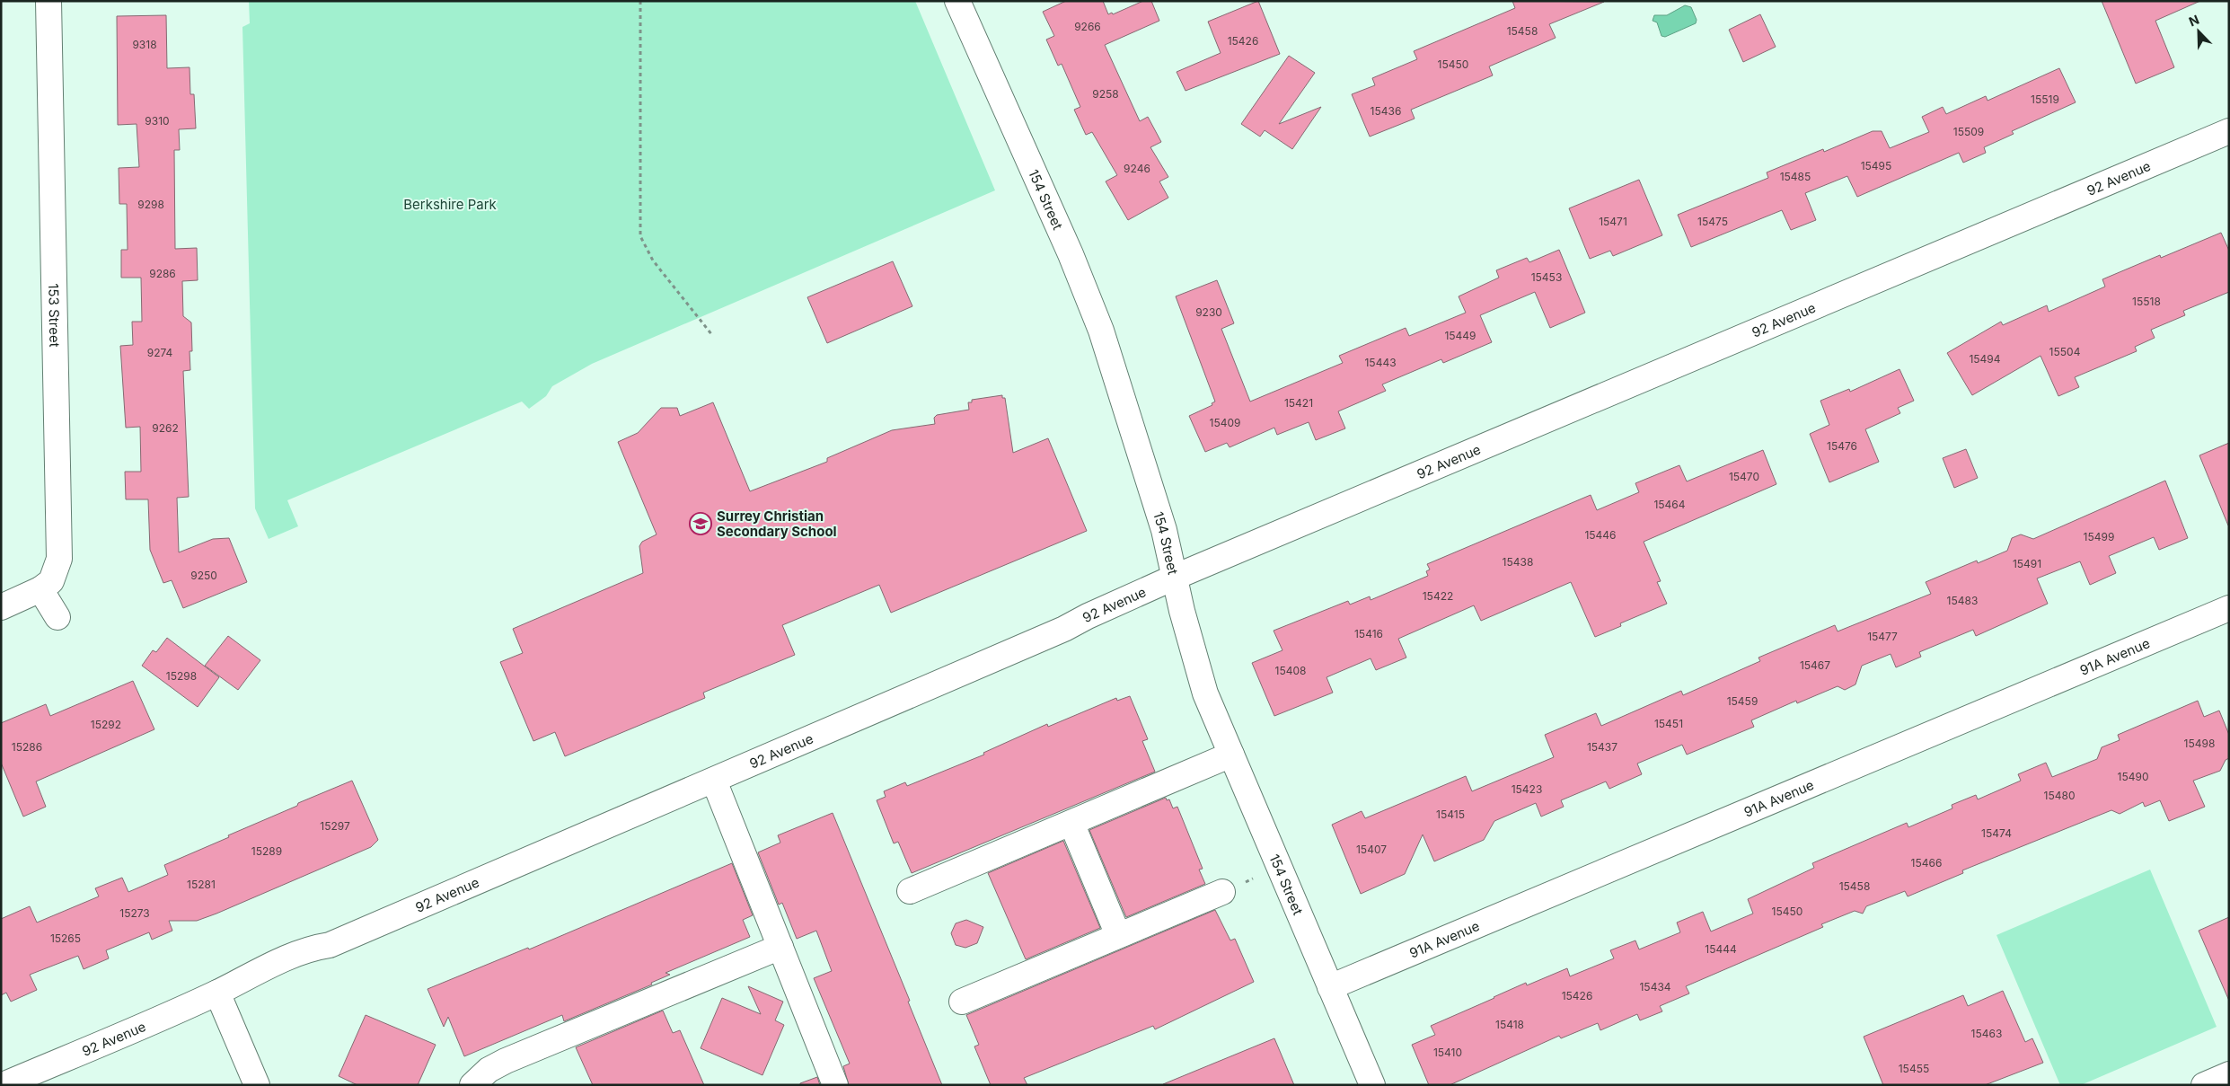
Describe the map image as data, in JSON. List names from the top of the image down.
{
  "streets": {
    "street": [
      "92 Avenue",
      "154 Street",
      "153 Street",
      "91A Avenue"
    ]
  },
  "crossings": [
    ["92 Avenue", "154 Street"],
    ["154 Street", "91A Avenue"]
  ],
  "parks": ["Berkshire Park"],
  "places": {
    "school or university": ["Surrey Christian Secondary School"]
  },
  "house_numbers": [
    "9266",
    "15458",
    "15426",
    "9318",
    "15450",
    "9258",
    "15519",
    "15436",
    "9310",
    "15509",
    "15495",
    "9246",
    "15485",
    "9298",
    "15471",
    "15475",
    "9286",
    "15453",
    "15518",
    "9230",
    "15449",
    "15504",
    "9274",
    "15494",
    "15443",
    "15421",
    "15409",
    "9262",
    "15476",
    "15470",
    "15464",
    "15446",
    "15499",
    "15438",
    "15491",
    "9250",
    "15422",
    "15483",
    "15416",
    "15477",
    "15467",
    "15408",
    "15298",
    "15459",
    "15451",
    "15292",
    "15498",
    "15286",
    "15437",
    "15490",
    "15423",
    "15480",
    "15415",
    "15297",
    "15474",
    "15407",
    "15289",
    "15466",
    "15281",
    "15458",
    "15450",
    "15273",
    "15265",
    "15444",
    "15434",
    "15426",
    "15418",
    "15463",
    "15410",
    "15455"
  ],
  "north": "top left"
}
